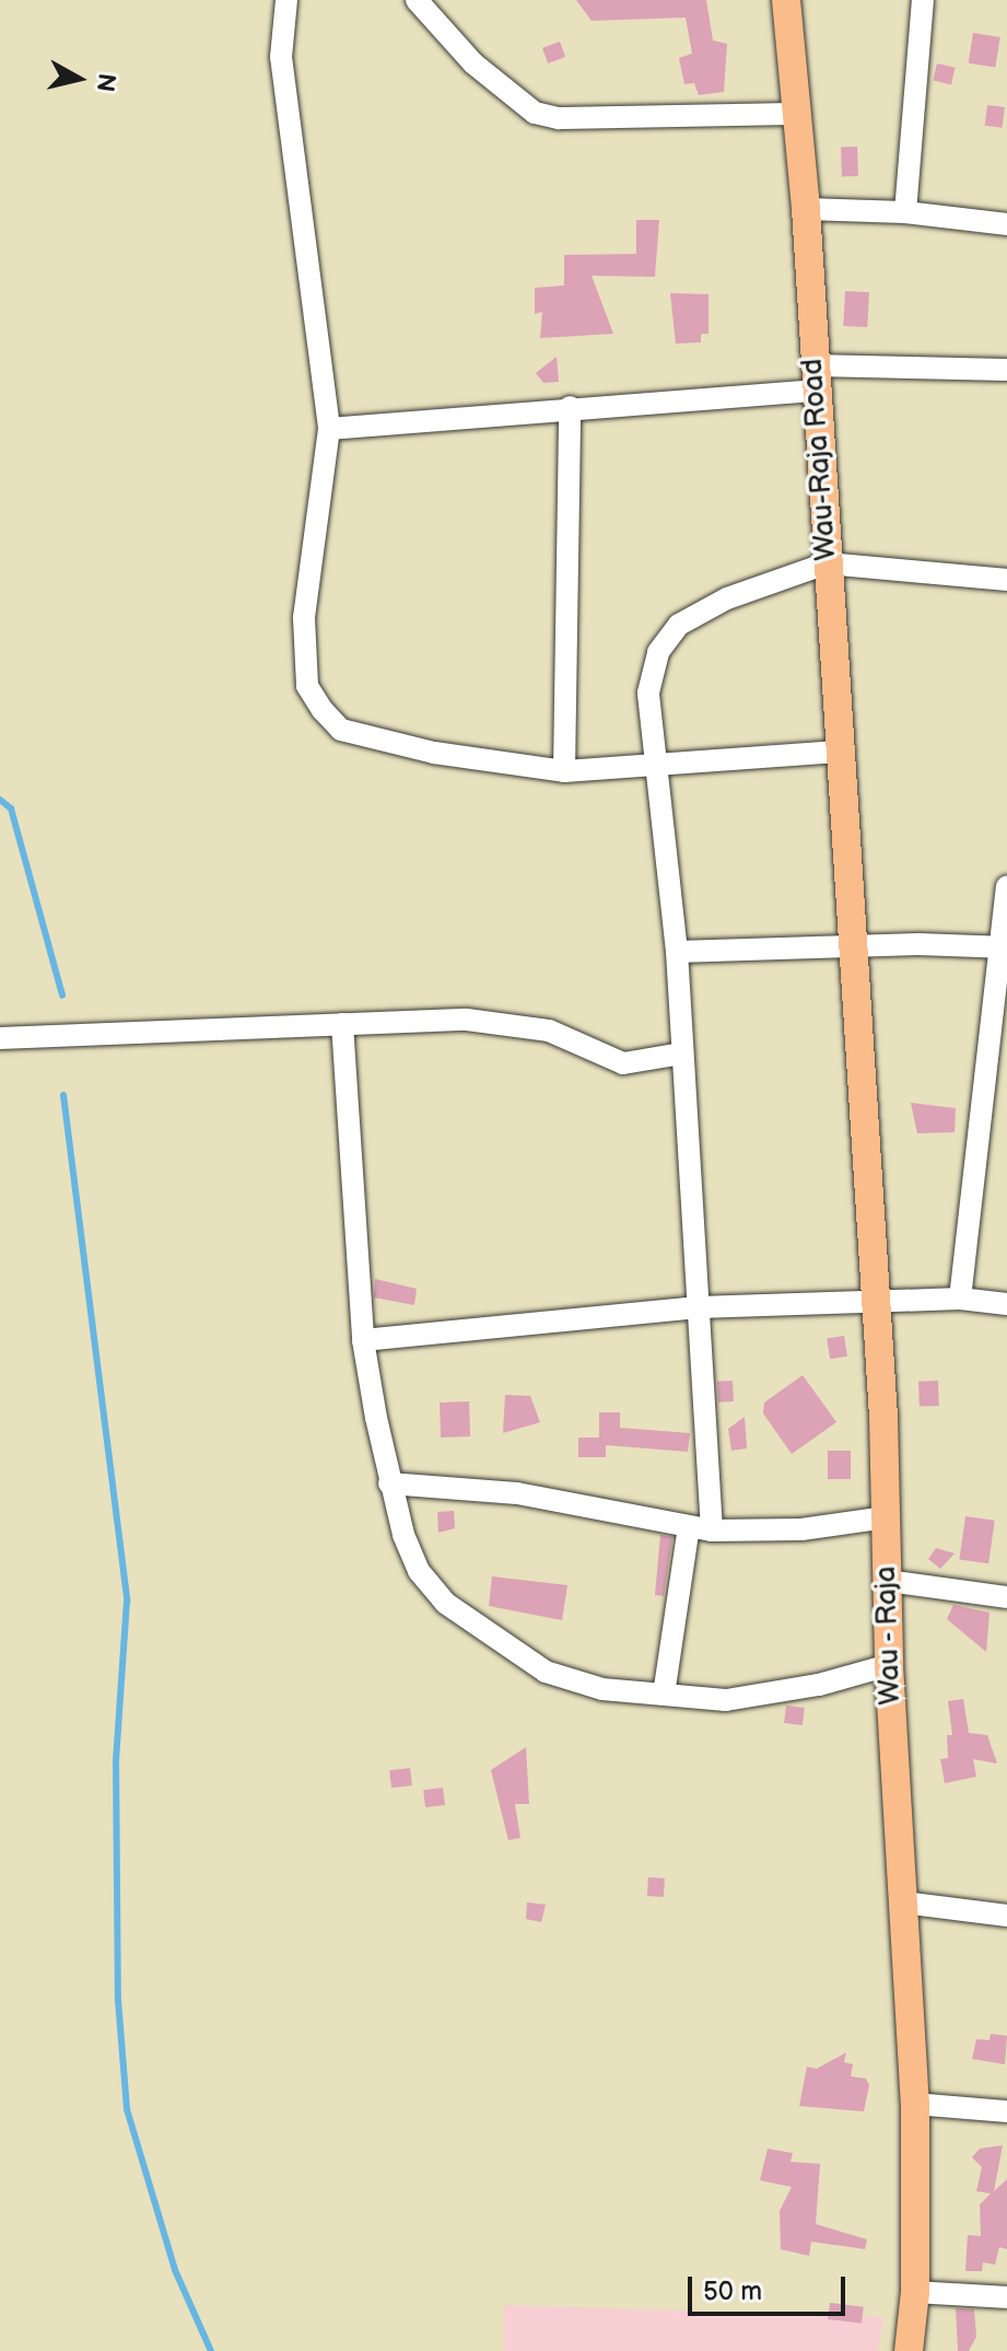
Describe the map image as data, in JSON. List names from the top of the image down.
{
  "streets": {
    "main road": ["Wau-Raja Road", "Wau - Raja"]
  },
  "crossings": [
    ["Wau-Raja Road", "Wau - Raja"]
  ],
  "scale_bar": "50 m",
  "north": "right"
}
